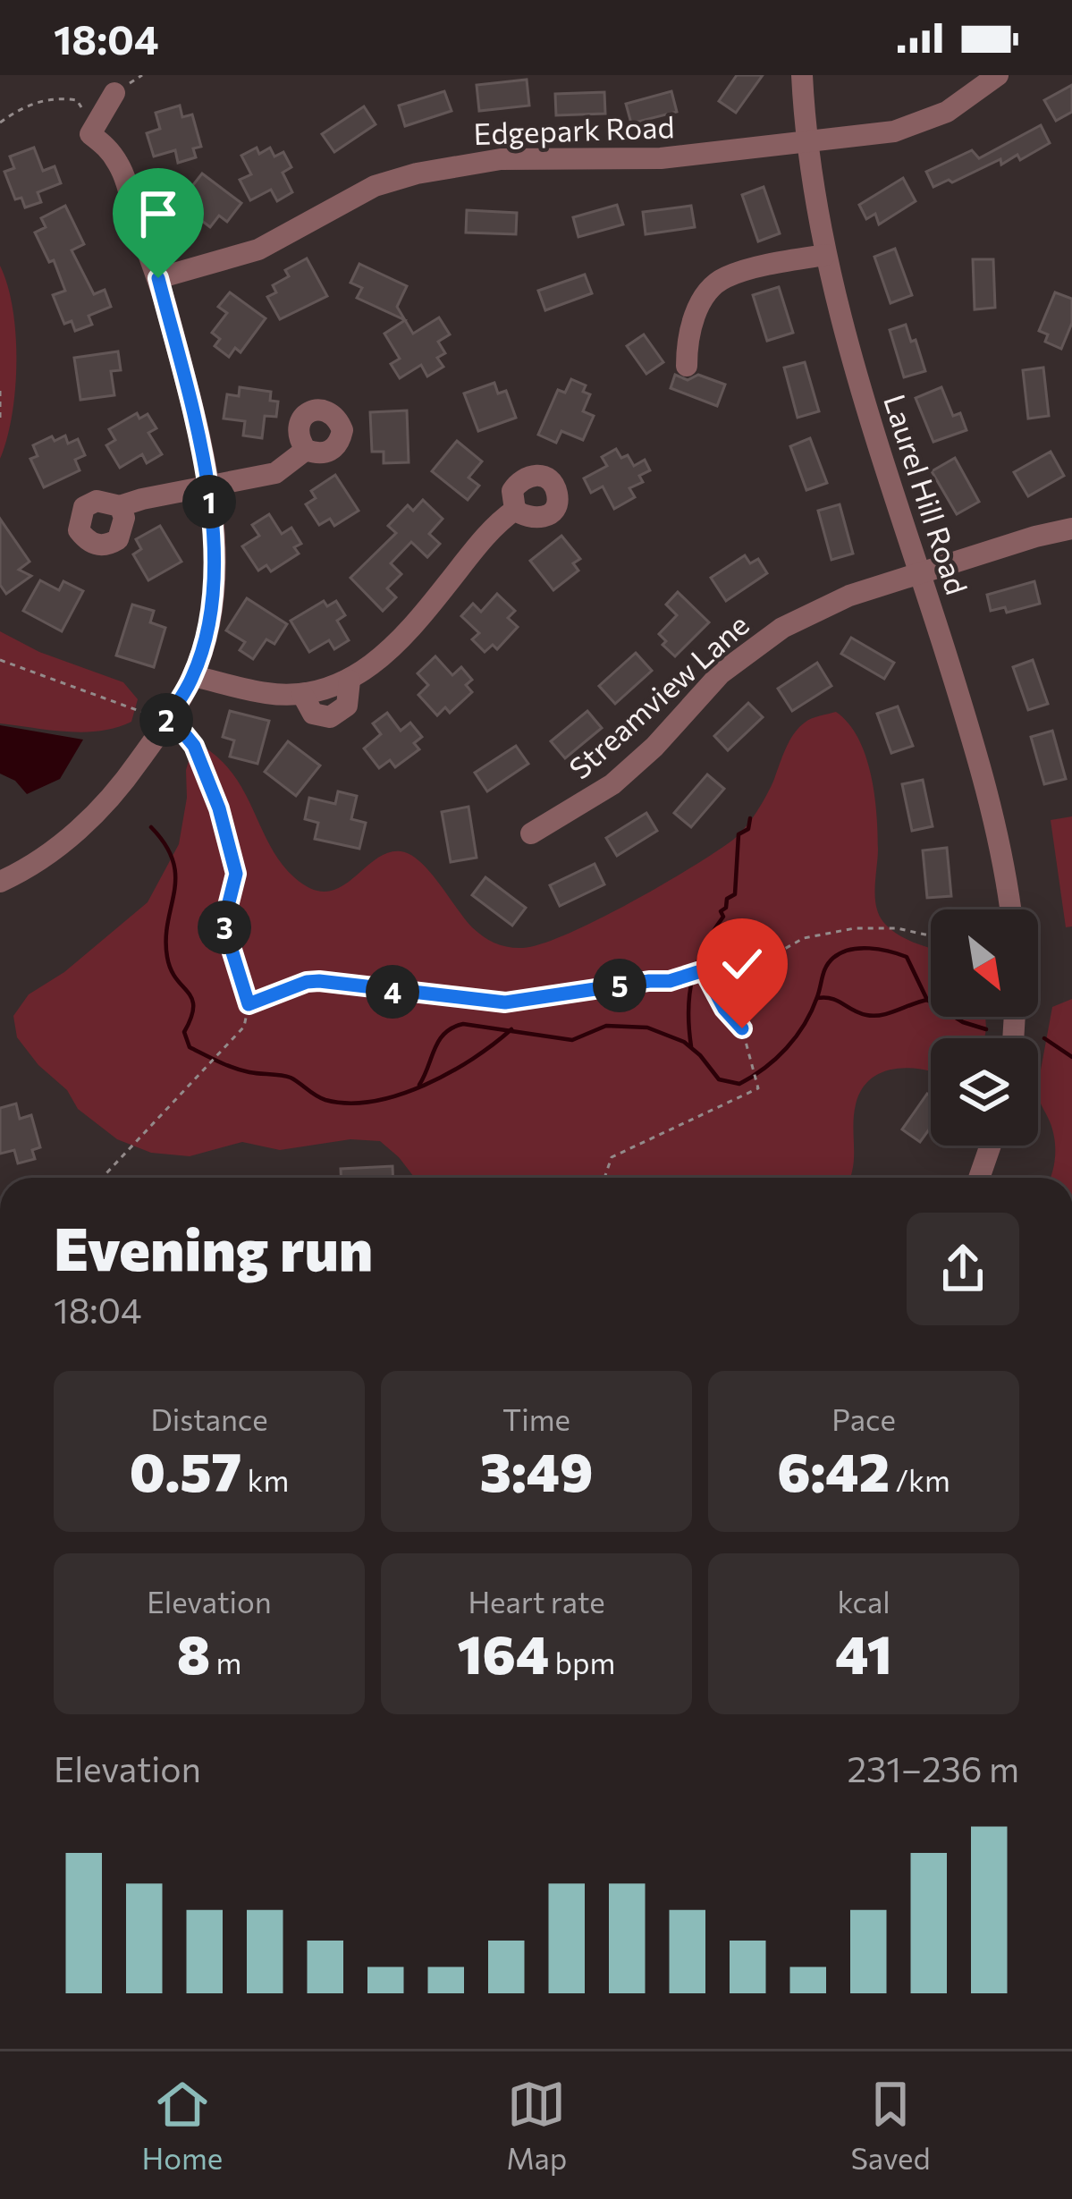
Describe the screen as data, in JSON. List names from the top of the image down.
{
  "streets": {
    "street": ["Edgepark Road", "Laurel Hill Road", "Streamview Lane"]
  },
  "crossings": [
    ["Edgepark Road", "Laurel Hill Road"],
    ["Laurel Hill Road", "Streamview Lane"]
  ],
  "north": "bottom right",
  "page": {
    "status": "18:04",
    "pins": [
      "1",
      "2",
      "3",
      "5",
      "4"
    ],
    "heading": ["Evening run", "18:04"],
    "stats": [
      ["Distance", "0.57 km"],
      ["Time", "3:49"],
      ["Pace", "6:42 /km"],
      ["Elevation", "8 m"],
      ["Heart rate", "164 bpm"],
      ["kcal", "41"]
    ],
    "chart": ["Elevation", "231–236 m"],
    "tabs": ["Home", "Map", "Saved"]
  }
}
